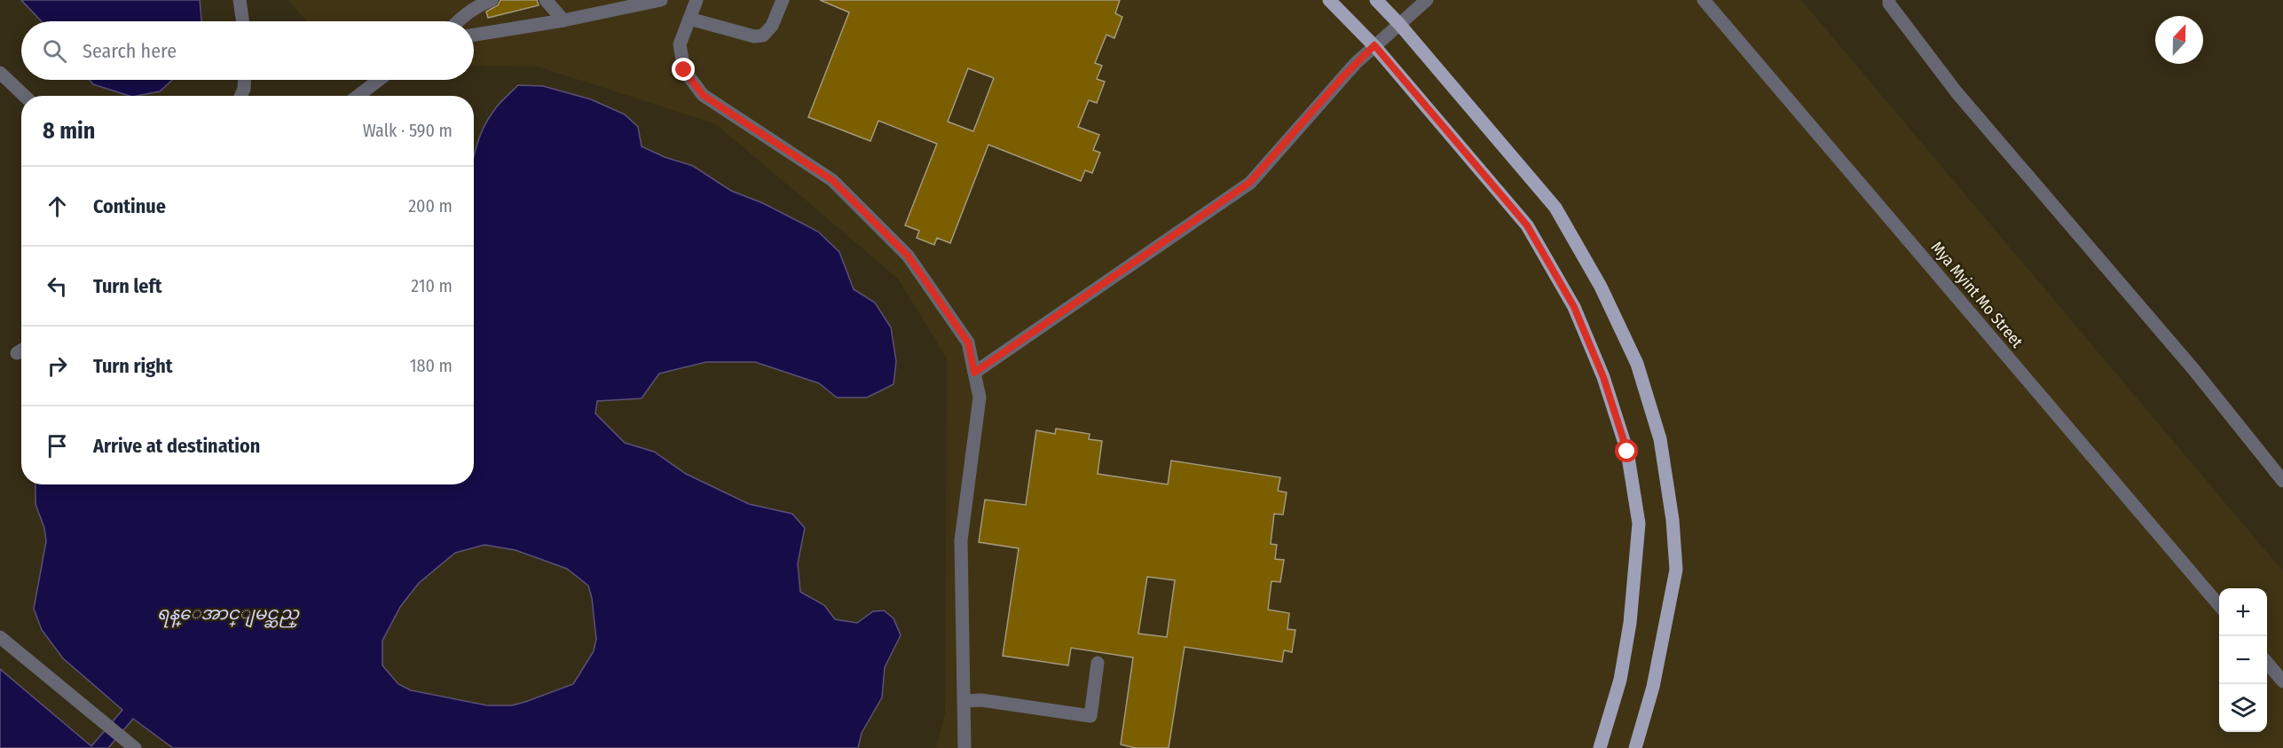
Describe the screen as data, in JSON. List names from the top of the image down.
{
  "streets": {
    "street": ["Mya Myint Mo Street"]
  },
  "water": ["ရန္ေအာင္ျမင္ဆည္"],
  "north": "top",
  "page": {
    "search": "Search here",
    "heading": ["8 min", "Walk · 590 m"],
    "list": [
      ["Continue", "200 m"],
      ["Turn left", "210 m"],
      ["Turn right", "180 m"],
      "Arrive at destination"
    ],
    "map_buttons": ["+", "−"]
  }
}
